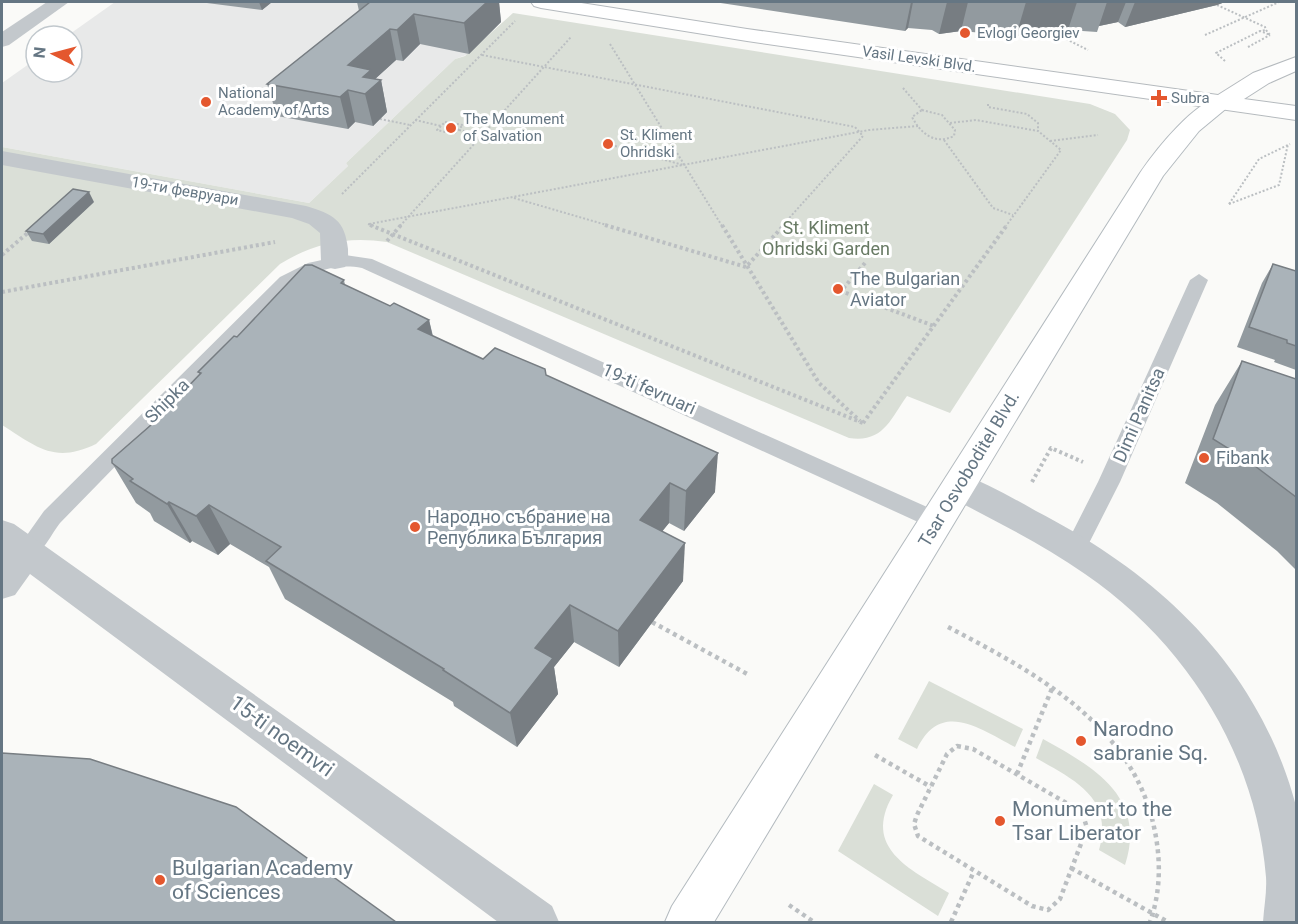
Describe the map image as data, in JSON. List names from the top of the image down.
{
  "streets": {
    "main road": ["Vasil Levski Blvd.", "Tsar Osvoboditel Blvd."],
    "street": ["19-ти февруари", "Shipka", "15-ti noemvri"],
    "lane": ["19-ti fevruari", "Dimi Panitsa"]
  },
  "crossings": [
    ["Vasil Levski Blvd.", "Tsar Osvoboditel Blvd."],
    ["19-ti fevruari", "Shipka"],
    ["19-ti fevruari", "Tsar Osvoboditel Blvd."],
    ["Shipka", "15-ti noemvri"]
  ],
  "parks": ["St. Kliment Ohridski Garden"],
  "places": {
    "other": [
      "Evlogi Georgiev",
      "National Academy of Arts",
      "The Monument of Salvation",
      "St. Kliment Ohridski",
      "The Bulgarian Aviator",
      "Fibank",
      "Народно събрание на Република България",
      "Narodno sabranie Sq.",
      "Monument to the Tsar Liberator",
      "Bulgarian Academy of Sciences"
    ],
    "health": ["Subra"]
  },
  "north": "left"
}
